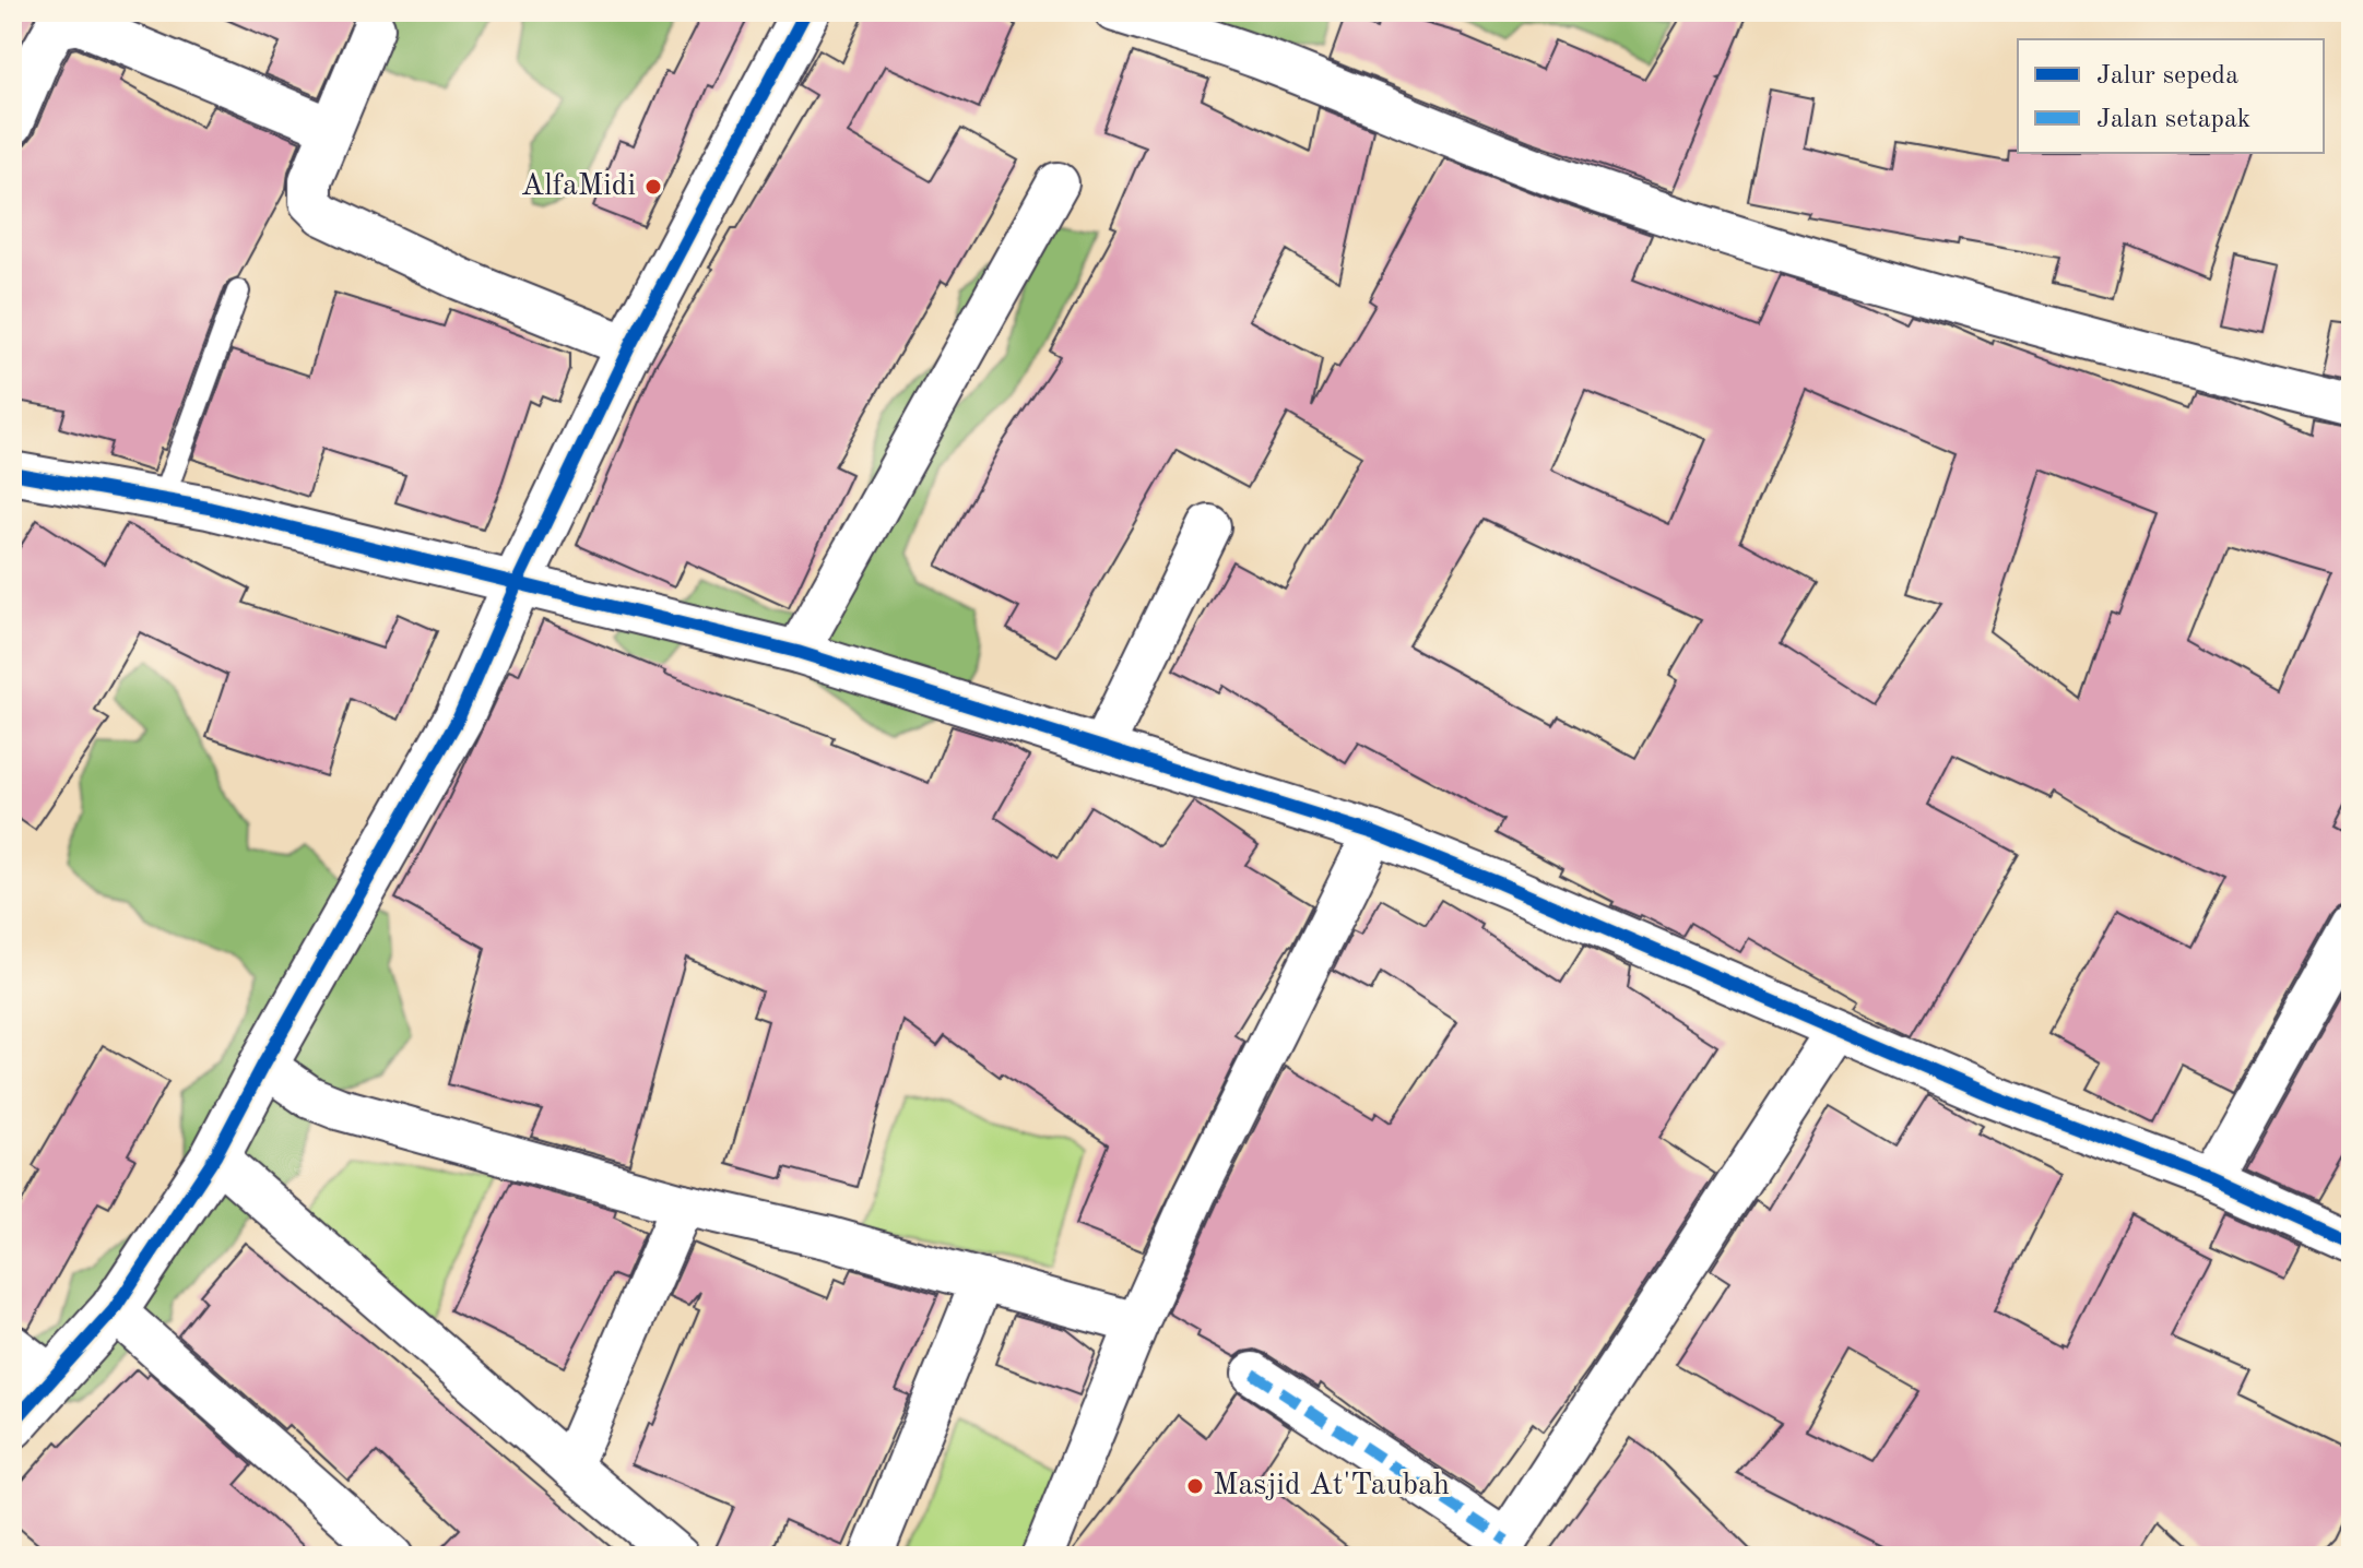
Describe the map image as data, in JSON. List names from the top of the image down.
{
  "places": ["AlfaMidi", "Masjid At'Taubah"],
  "legend": ["Jalur sepeda", "Jalan setapak"]
}
